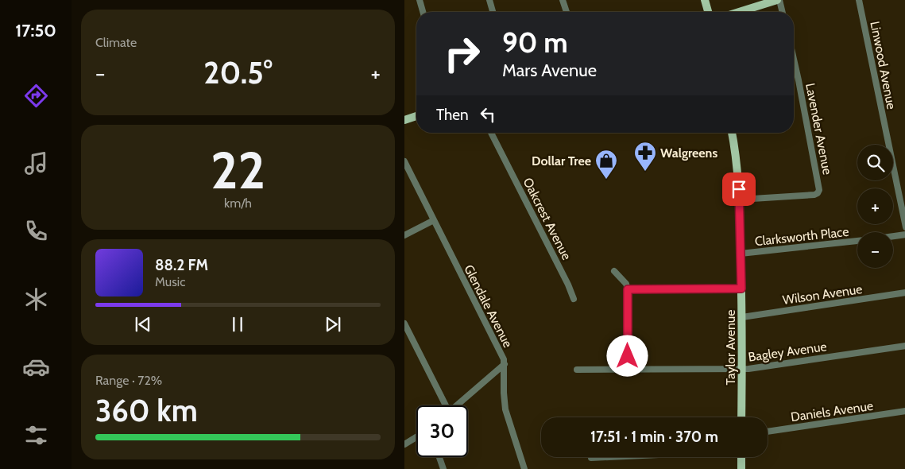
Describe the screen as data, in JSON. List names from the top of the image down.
{
  "streets": {
    "main road": ["Taylor Avenue"],
    "street": [
      "Linwood Avenue",
      "Lavender Avenue",
      "Oakcrest Avenue",
      "Clarksworth Place",
      "Wilson Avenue",
      "Glendale Avenue",
      "Bagley Avenue",
      "Daniels Avenue"
    ]
  },
  "crossings": [
    ["Lavender Avenue", "Taylor Avenue"],
    ["Clarksworth Place", "Taylor Avenue"],
    ["Wilson Avenue", "Taylor Avenue"],
    ["Taylor Avenue", "Bagley Avenue"]
  ],
  "places": {
    "pharmacy": ["Walgreens"],
    "shop": ["Dollar Tree"]
  },
  "page": {
    "tabs": "17:50",
    "tile": [
      "Climate",
      ["22", "km/h"],
      ["Range · 72%", "360 km"]
    ],
    "turn": ["90 m", "Mars Avenue"],
    "heat": ["−", "20.5°", "+"],
    "then": "Then",
    "map_buttons": ["+", "−"],
    "song": ["88.2 FM", "Music"],
    "limit": "30",
    "trip": "17:51 · 1 min · 370 m"
  }
}
